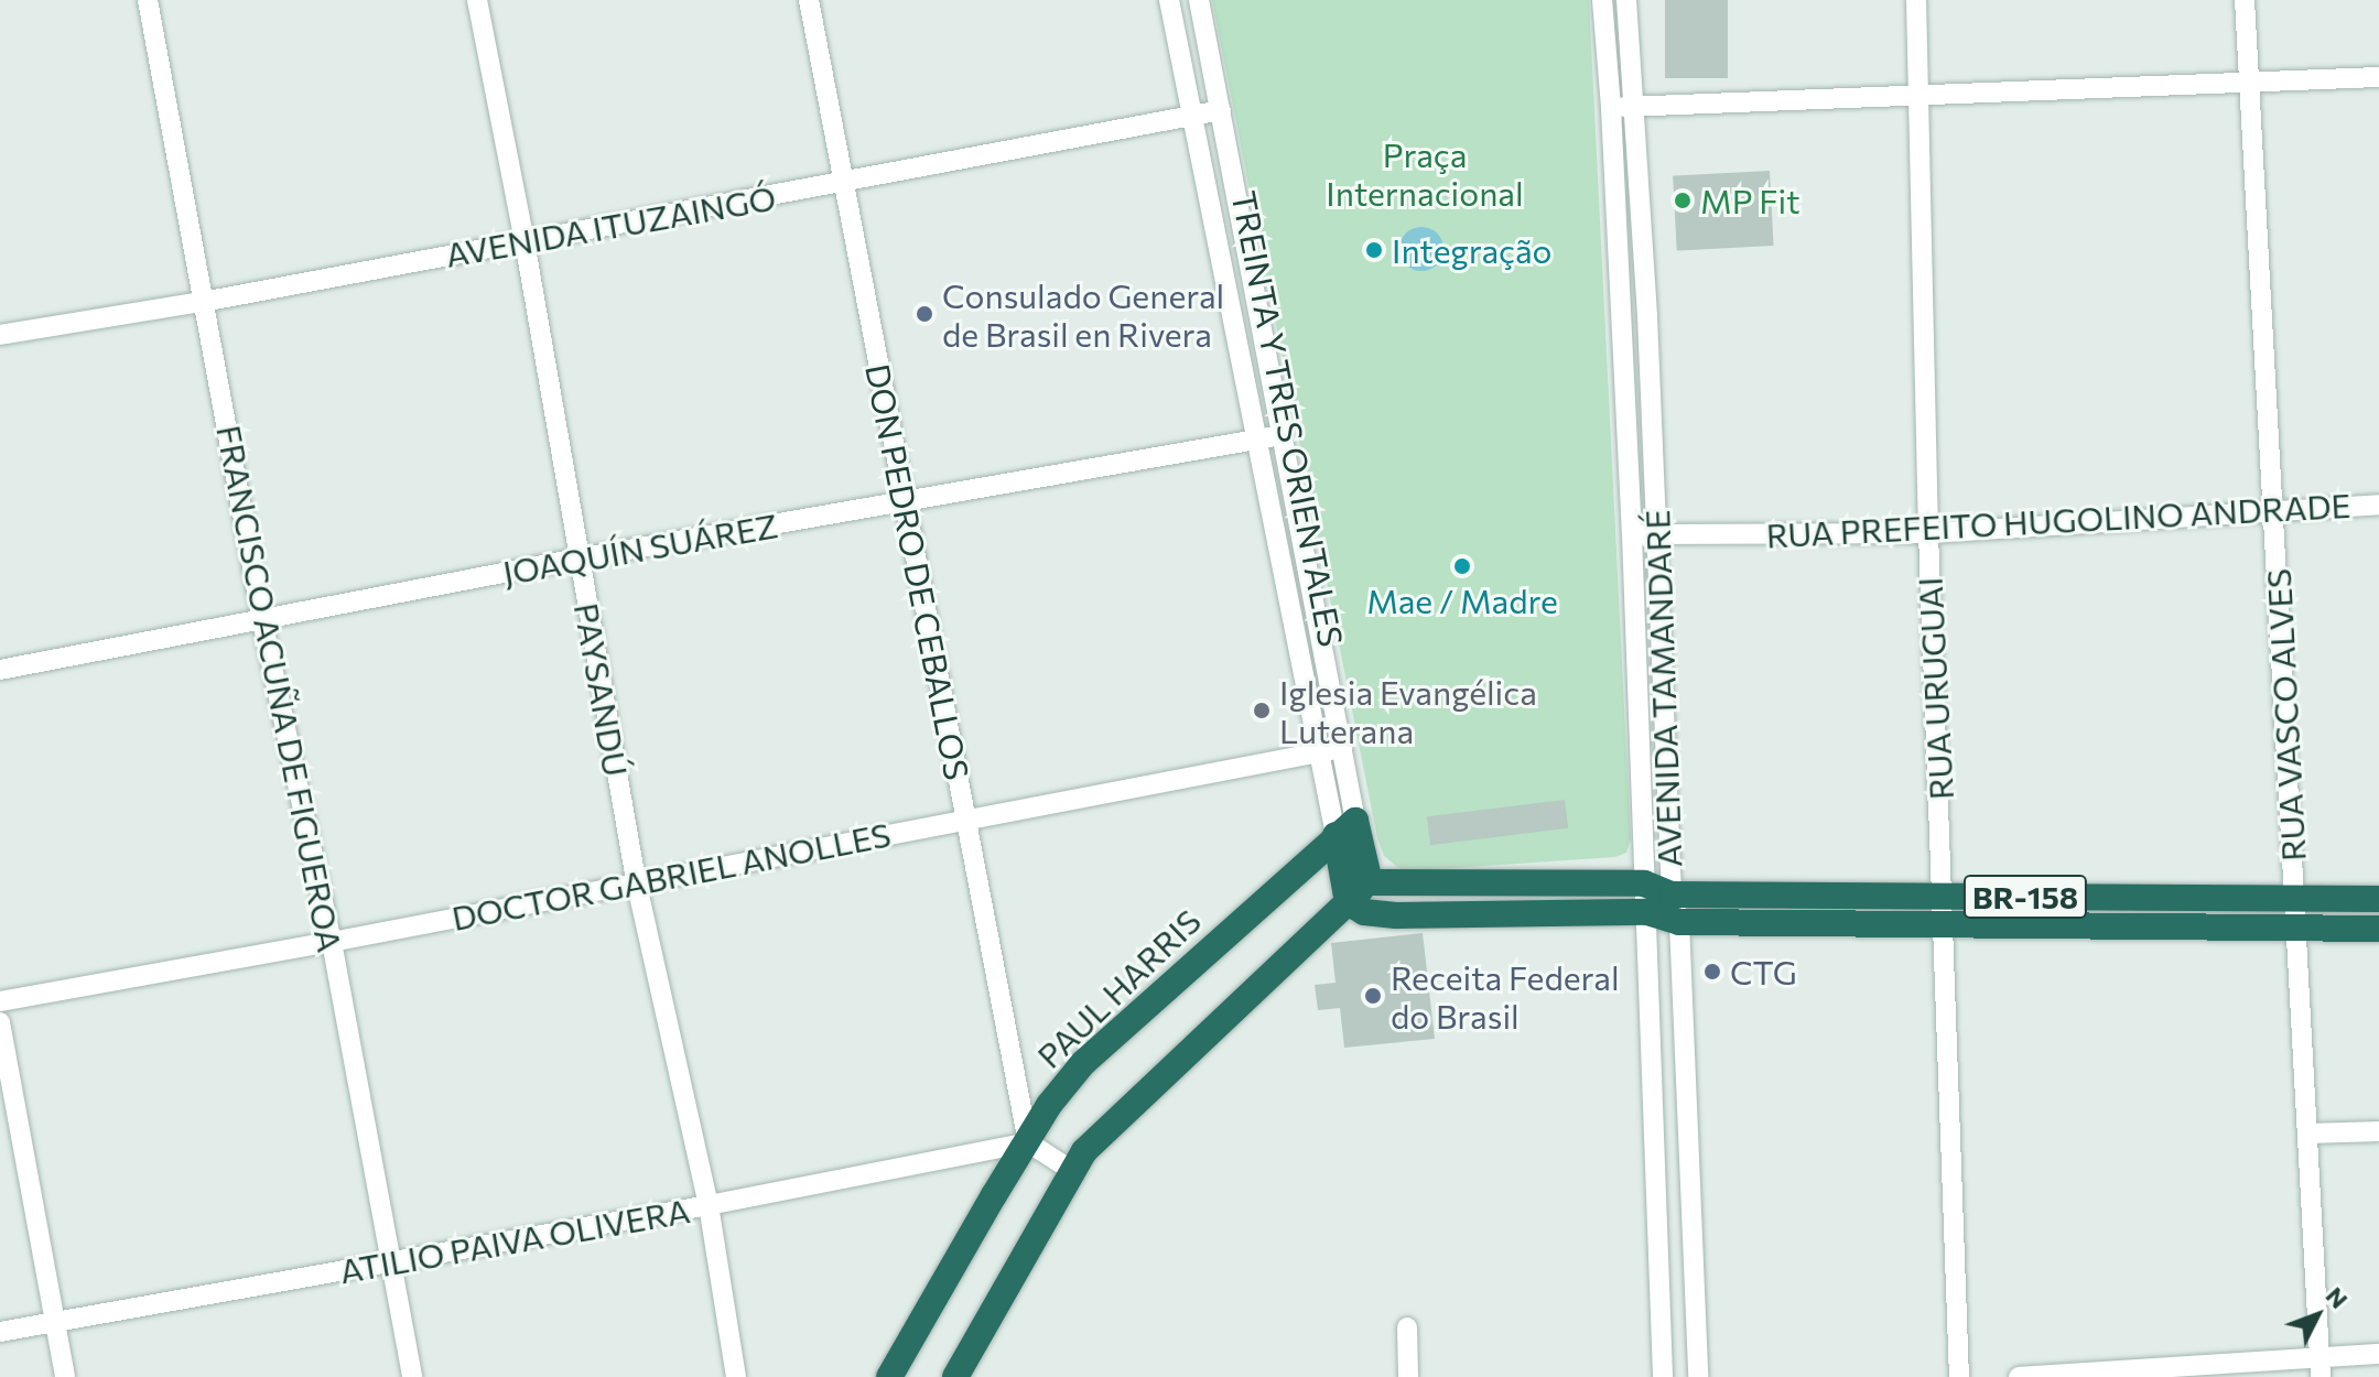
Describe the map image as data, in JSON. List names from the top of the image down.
{
  "streets": {
    "highway": ["TREINTA Y TRES ORIENTALES", "BR-158", "PAUL HARRIS"],
    "street": [
      "AVENIDA ITUZAINGÓ",
      "RUA PREFEITO HUGOLINO ANDRADE",
      "JOAQUÍN SUÁREZ",
      "DON PEDRO DE CEBALLOS",
      "FRANCISCO ACUÑA DE FIGUEROA",
      "AVENIDA TAMANDARÉ",
      "RUA URUGUAI",
      "PAYSANDÚ",
      "RUA VASCO ALVES",
      "DOCTOR GABRIEL ANOLLES",
      "ATILIO PAIVA OLIVERA"
    ]
  },
  "crossings": [
    ["AVENIDA ITUZAINGÓ", "TREINTA Y TRES ORIENTALES"],
    ["AVENIDA ITUZAINGÓ", "DON PEDRO DE CEBALLOS"],
    ["AVENIDA ITUZAINGÓ", "FRANCISCO ACUÑA DE FIGUEROA"],
    ["AVENIDA ITUZAINGÓ", "PAYSANDÚ"],
    ["TREINTA Y TRES ORIENTALES", "JOAQUÍN SUÁREZ"],
    ["TREINTA Y TRES ORIENTALES", "DOCTOR GABRIEL ANOLLES"],
    ["TREINTA Y TRES ORIENTALES", "BR-158"],
    ["TREINTA Y TRES ORIENTALES", "PAUL HARRIS"],
    ["RUA PREFEITO HUGOLINO ANDRADE", "AVENIDA TAMANDARÉ"],
    ["RUA PREFEITO HUGOLINO ANDRADE", "RUA URUGUAI"],
    ["RUA PREFEITO HUGOLINO ANDRADE", "RUA VASCO ALVES"],
    ["JOAQUÍN SUÁREZ", "DON PEDRO DE CEBALLOS"],
    ["JOAQUÍN SUÁREZ", "FRANCISCO ACUÑA DE FIGUEROA"],
    ["JOAQUÍN SUÁREZ", "PAYSANDÚ"],
    ["DON PEDRO DE CEBALLOS", "DOCTOR GABRIEL ANOLLES"],
    ["DON PEDRO DE CEBALLOS", "PAUL HARRIS"],
    ["DON PEDRO DE CEBALLOS", "ATILIO PAIVA OLIVERA"],
    ["FRANCISCO ACUÑA DE FIGUEROA", "DOCTOR GABRIEL ANOLLES"],
    ["FRANCISCO ACUÑA DE FIGUEROA", "ATILIO PAIVA OLIVERA"],
    ["AVENIDA TAMANDARÉ", "BR-158"],
    ["RUA URUGUAI", "BR-158"],
    ["PAYSANDÚ", "DOCTOR GABRIEL ANOLLES"],
    ["PAYSANDÚ", "ATILIO PAIVA OLIVERA"],
    ["RUA VASCO ALVES", "BR-158"],
    ["PAUL HARRIS", "ATILIO PAIVA OLIVERA"]
  ],
  "parks": ["Praça Internacional"],
  "places": [
    "MP Fit",
    "Integração",
    "Consulado General de Brasil en Rivera",
    "Mae / Madre",
    "Iglesia Evangélica Luterana",
    "CTG",
    "Receita Federal do Brasil"
  ],
  "north": "top right"
}
